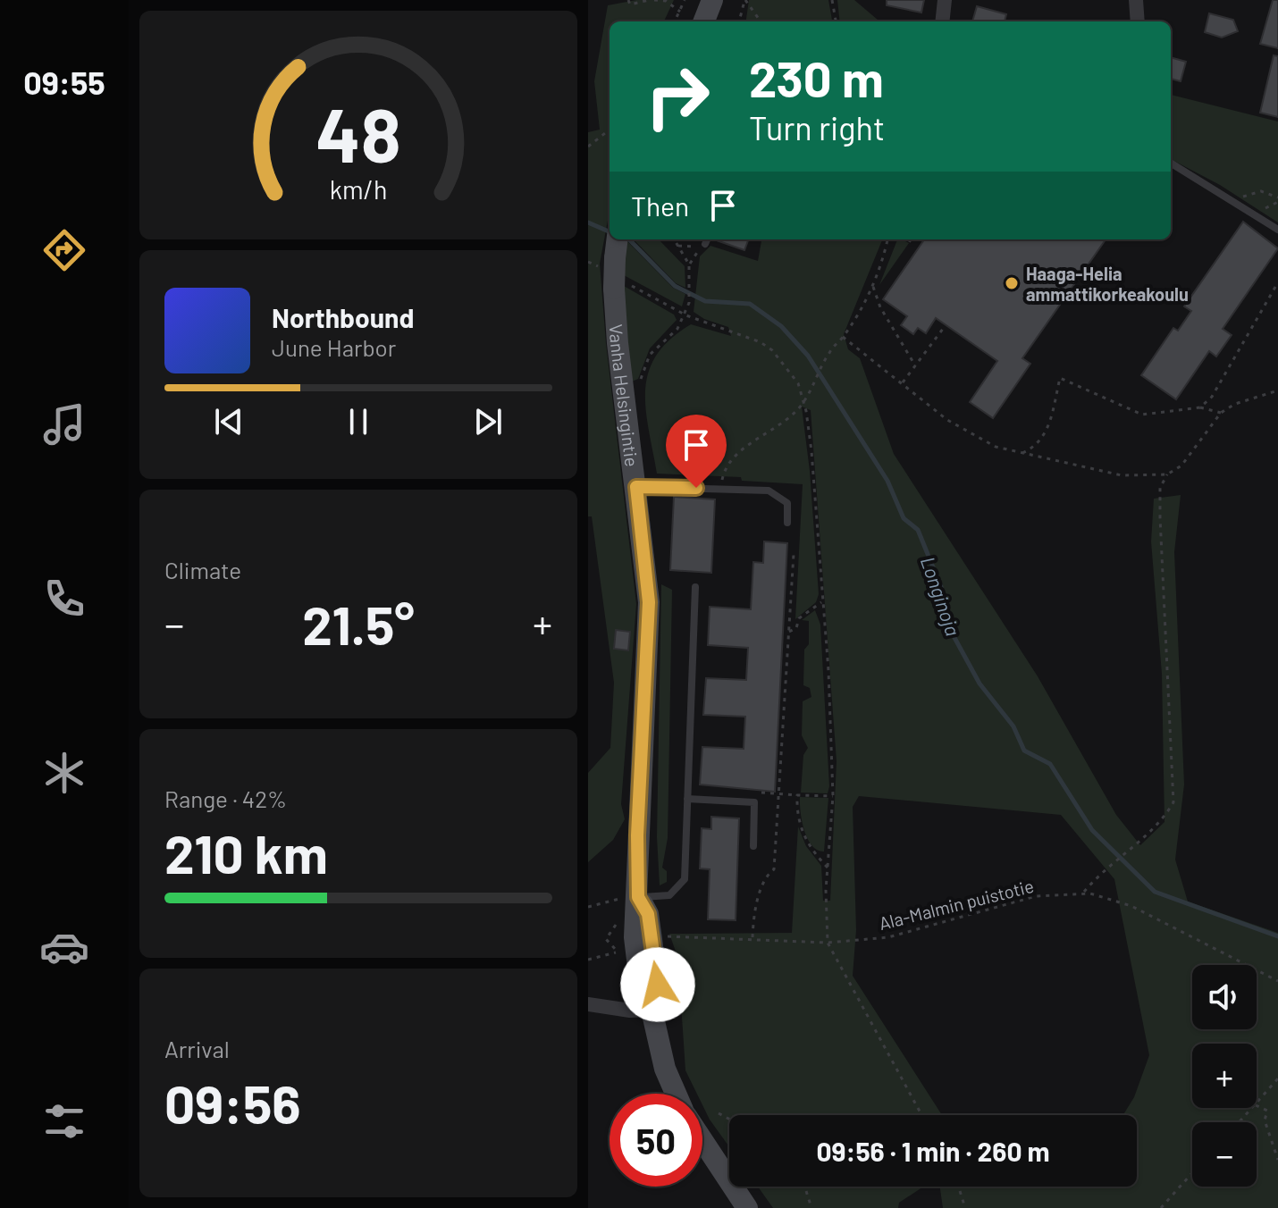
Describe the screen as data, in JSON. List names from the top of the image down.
{
  "streets": {
    "main road": ["Vanha Helsingintie"],
    "path": ["Ala-Malmin puistotie"]
  },
  "water": ["Longinoja"],
  "places": ["Haaga-Helia ammattikorkeakoulu"],
  "page": {
    "tabs": "09:55",
    "turn": ["230 m", "Turn right"],
    "then": "Then",
    "song": ["Northbound", "June Harbor"],
    "tile": [
      "Climate",
      ["Range · 42%", "210 km"],
      ["Arrival", "09:56"]
    ],
    "heat": ["−", "21.5°", "+"],
    "map_buttons": ["+", "−"],
    "limit": "50",
    "trip": "09:56 · 1 min · 260 m",
    "gauge": ["48", "km/h"]
  }
}
